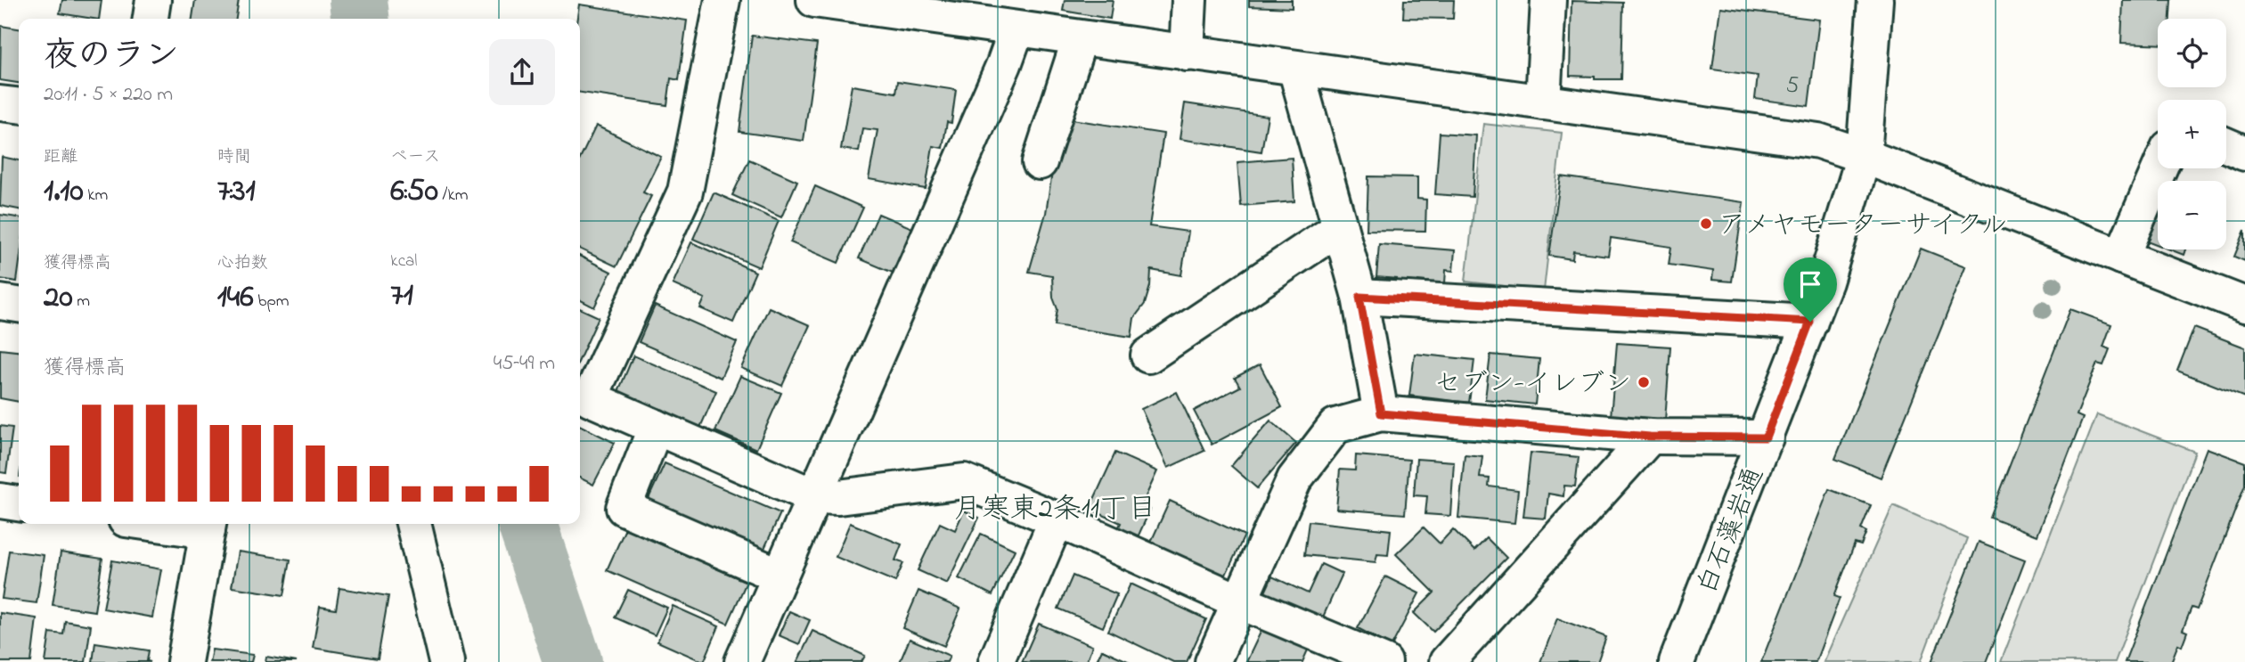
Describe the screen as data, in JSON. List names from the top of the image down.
{
  "streets": {
    "street": ["白石藻岩通"]
  },
  "districts": ["月寒東2条11丁目"],
  "places": ["アメヤモーターサイクル", "セブン-イレブン"],
  "house_numbers": ["5"],
  "page": {
    "map_buttons": ["+", "−"],
    "heading": ["夜のラン", "20:11 · 5 × 220 m"],
    "stats": [
      ["距離", "1.10 km"],
      ["時間", "7:31"],
      ["ペース", "6:50 /km"],
      ["獲得標高", "20 m"],
      ["心拍数", "146 bpm"],
      ["kcal", "71"]
    ],
    "chart": ["獲得標高", "45–49 m"]
  }
}
